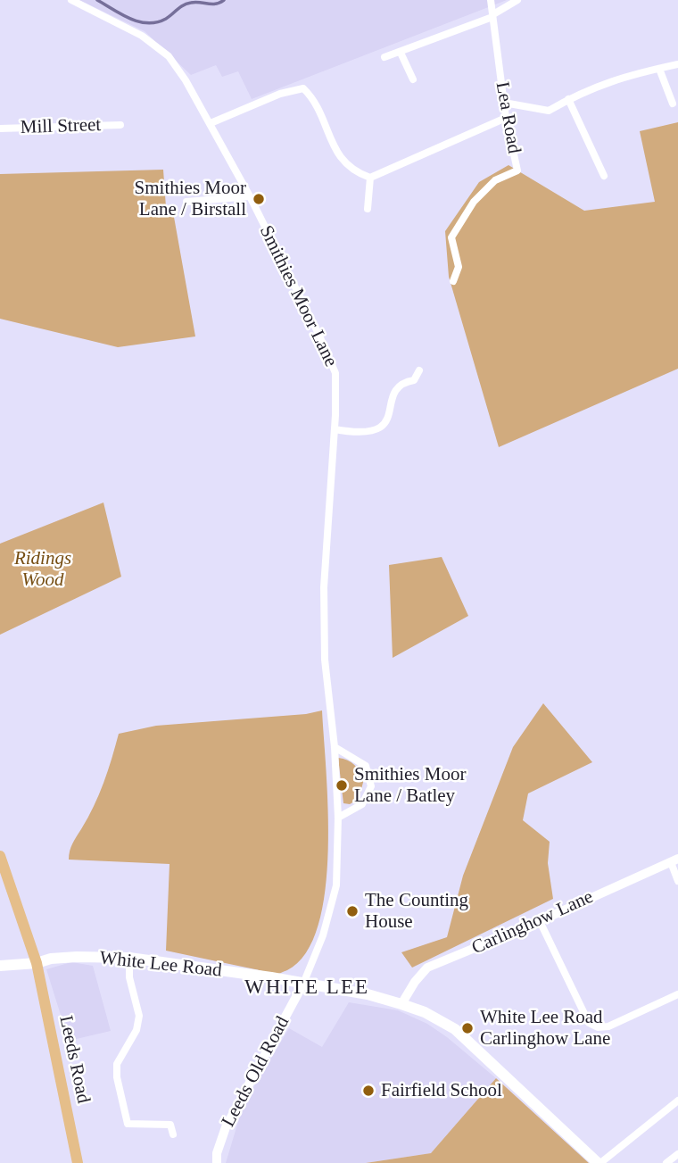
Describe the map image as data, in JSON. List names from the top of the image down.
{
  "streets": {
    "main road": ["White Lee Road", "Leeds Road"],
    "street": [
      "Lea Road",
      "Mill Street",
      "Smithies Moor Lane",
      "Carlinghow Lane",
      "Leeds Old Road"
    ]
  },
  "crossings": [
    ["Smithies Moor Lane", "White Lee Road"],
    ["Smithies Moor Lane", "Leeds Old Road"],
    ["Carlinghow Lane", "White Lee Road"],
    ["White Lee Road", "Leeds Road"],
    ["White Lee Road", "Leeds Old Road"]
  ],
  "districts": ["WHITE LEE"],
  "parks": ["Ridings Wood"],
  "places": [
    "Smithies Moor Lane / Birstall",
    "Smithies Moor Lane / Batley",
    "The Counting House",
    "White Lee Road Carlinghow Lane",
    "Fairfield School"
  ]
}
